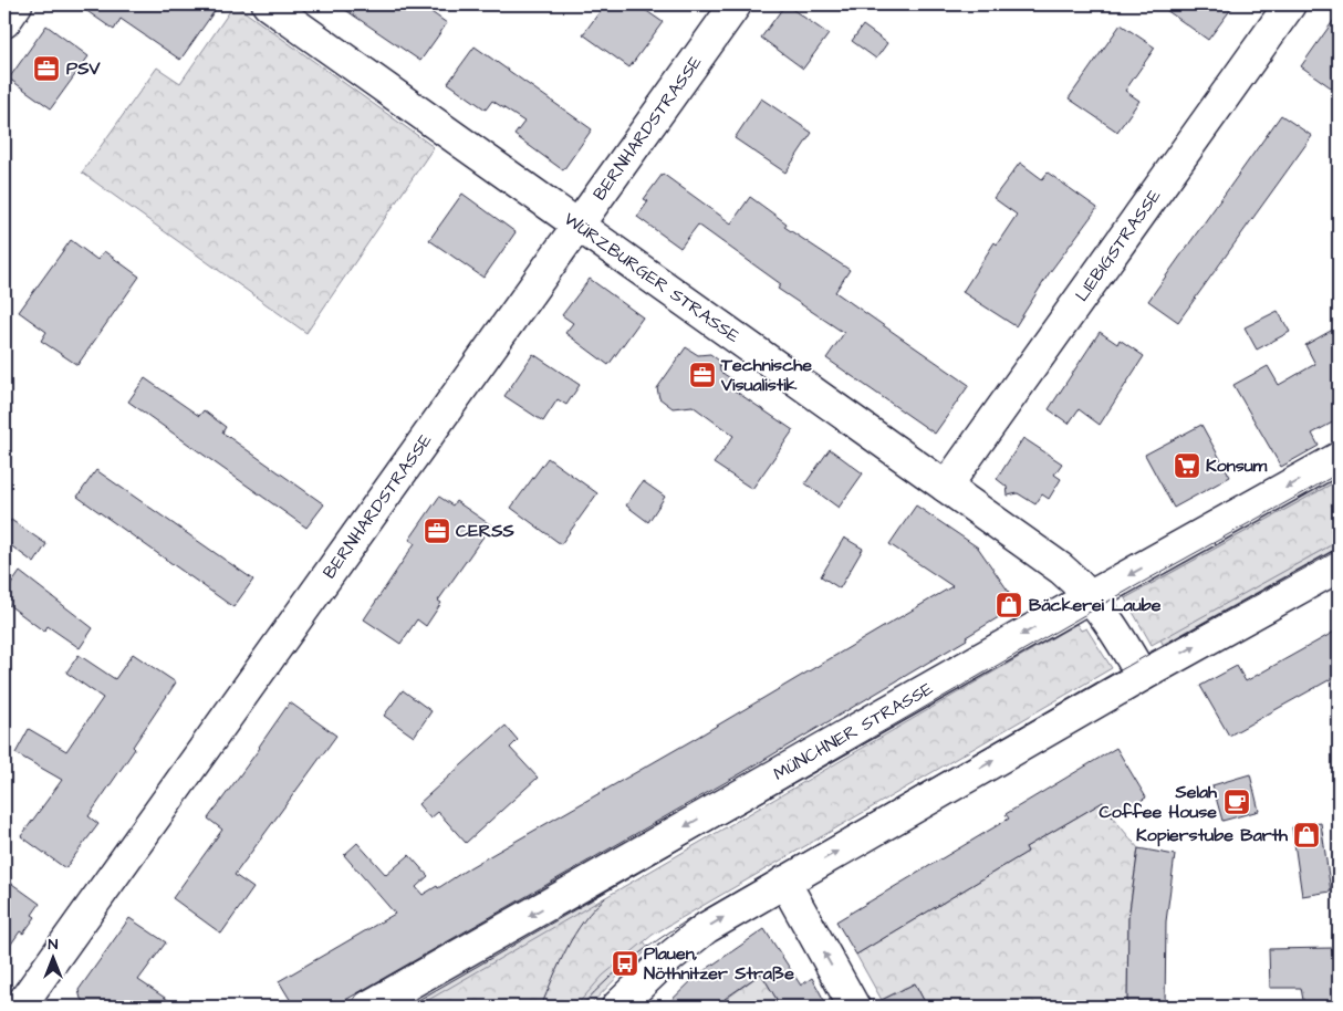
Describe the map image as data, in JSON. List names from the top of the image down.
{
  "streets": {
    "street": [
      "BERNHARDSTRASSE",
      "LIEBIGSTRASSE",
      "WÜRZBURGER STRASSE",
      "MÜNCHNER STRASSE"
    ]
  },
  "crossings": [
    ["BERNHARDSTRASSE", "WÜRZBURGER STRASSE"],
    ["LIEBIGSTRASSE", "WÜRZBURGER STRASSE"],
    ["WÜRZBURGER STRASSE", "MÜNCHNER STRASSE"]
  ],
  "places": {
    "office": ["PSV", "Technische Visualistik", "CERSS"],
    "supermarket": ["Konsum"],
    "shop": ["Bäckerei Laube", "Kopierstube Barth"],
    "cafe": ["Selah Coffee House"],
    "bus stop": ["Plauen, Nöthnitzer Straße"]
  },
  "north": "top"
}
